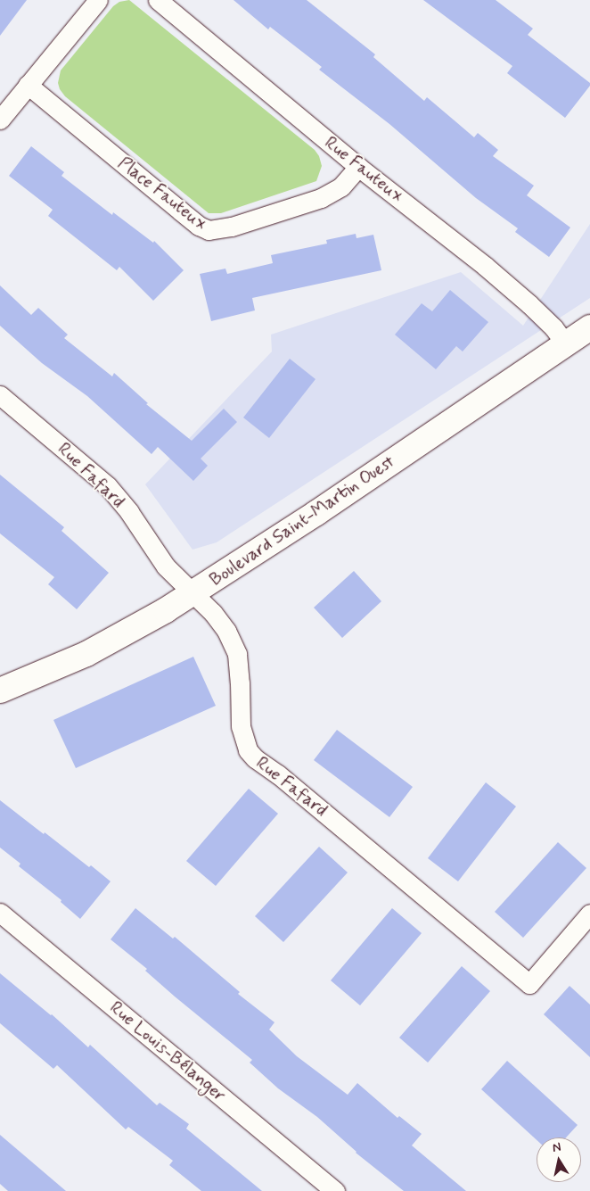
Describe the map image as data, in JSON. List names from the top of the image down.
{
  "streets": {
    "main road": ["Boulevard Saint-Martin Ouest"],
    "street": [
      "Rue Fauteux",
      "Place Fauteux",
      "Rue Fafard",
      "Rue Louis-Bélanger"
    ]
  },
  "crossings": [
    ["Rue Fauteux", "Place Fauteux"],
    ["Rue Fauteux", "Boulevard Saint-Martin Ouest"],
    ["Rue Fafard", "Boulevard Saint-Martin Ouest"]
  ],
  "north": "top"
}
